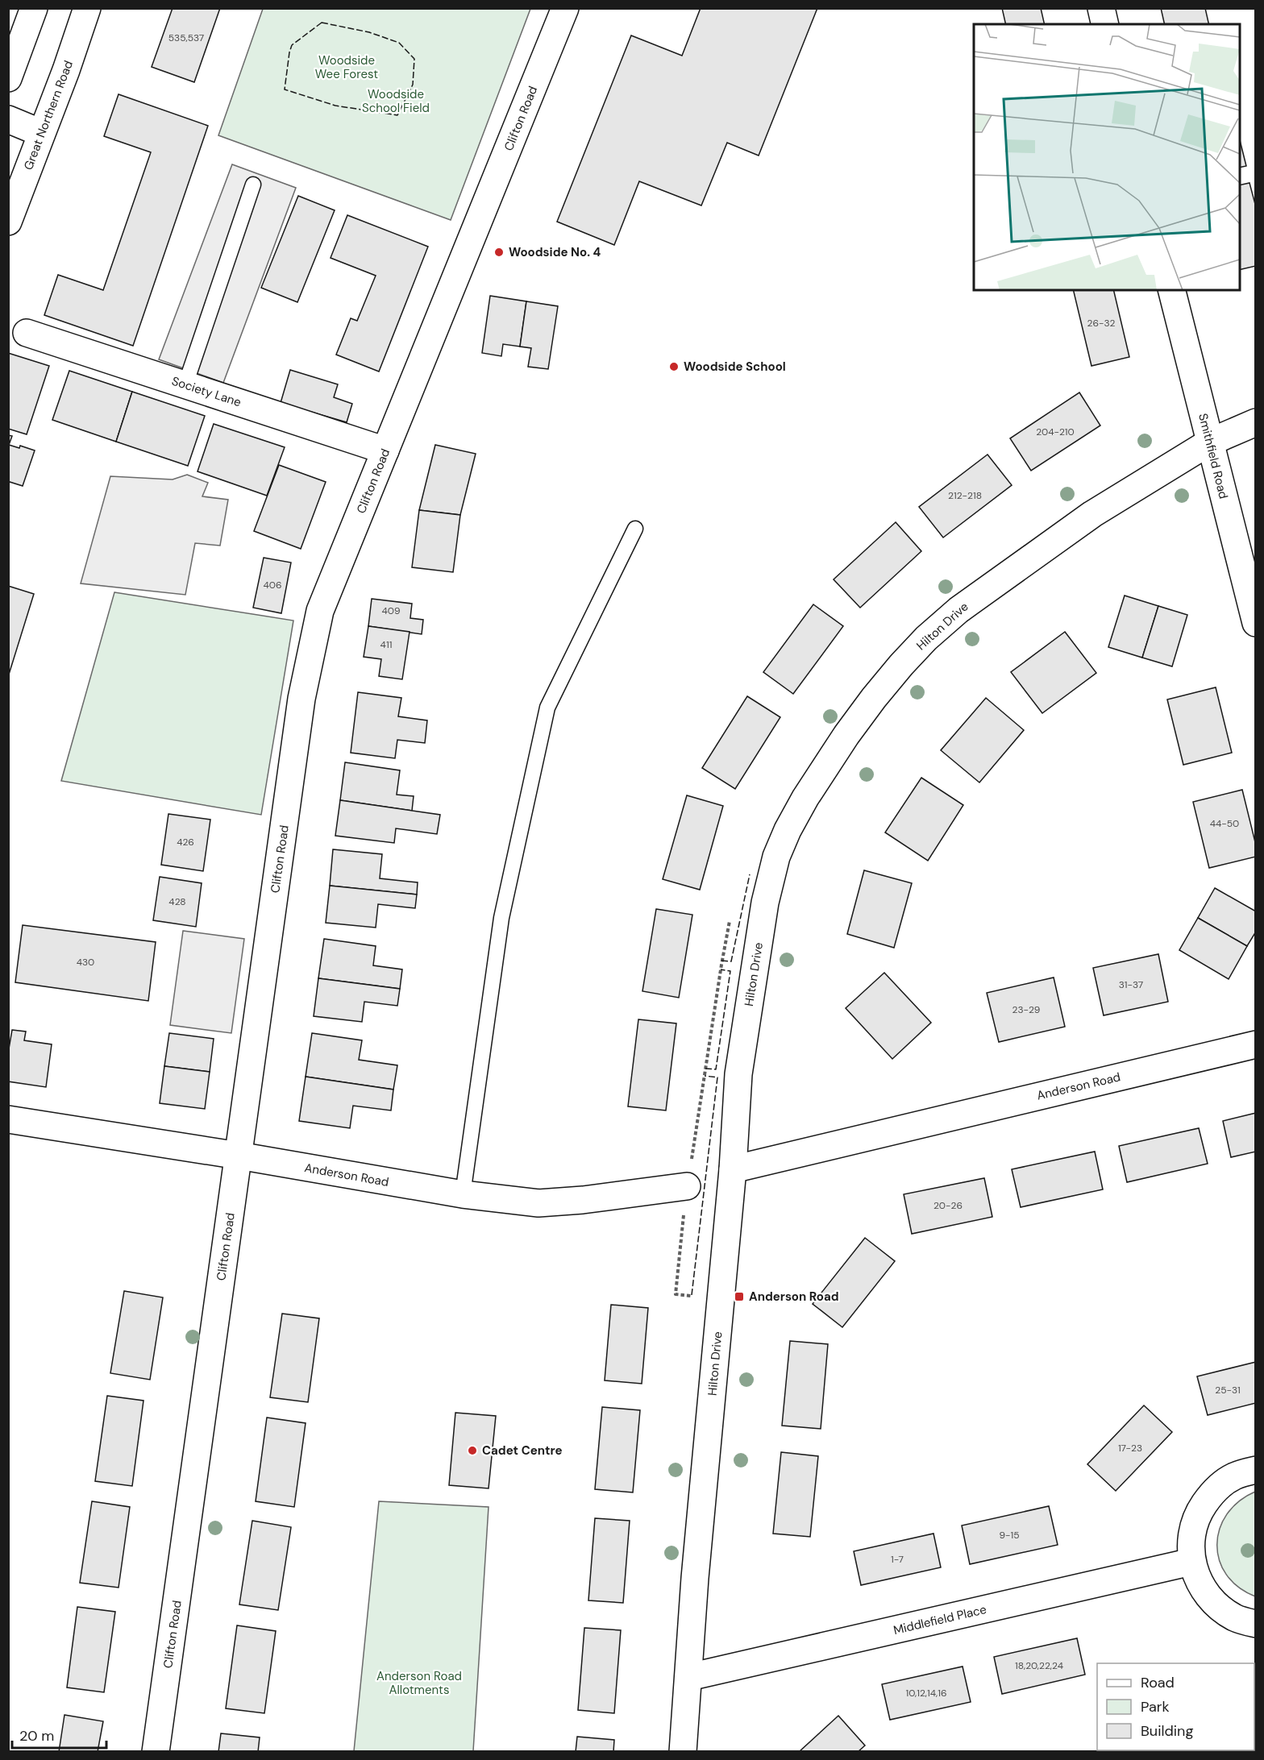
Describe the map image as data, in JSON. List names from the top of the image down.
{
  "streets": {
    "street": [
      "Great Northern Road",
      "Clifton Road",
      "Society Lane",
      "Smithfield Road",
      "Hilton Drive",
      "Anderson Road",
      "Middlefield Place"
    ]
  },
  "crossings": [
    ["Clifton Road", "Society Lane"],
    ["Clifton Road", "Anderson Road"],
    ["Smithfield Road", "Hilton Drive"],
    ["Hilton Drive", "Anderson Road"],
    ["Hilton Drive", "Middlefield Place"]
  ],
  "parks": ["Woodside Wee Forest", "Woodside School Field", "Anderson Road Allotments"],
  "places": {
    "other": ["Woodside No. 4", "Woodside School", "Cadet Centre"],
    "transit": ["Anderson Road"]
  },
  "house_numbers": [
    "535,537",
    "26-32",
    "204-210",
    "212-218",
    "406",
    "409",
    "411",
    "44-50",
    "426",
    "428",
    "430",
    "31-37",
    "23-29",
    "20-26",
    "25-31",
    "17-23",
    "9-15",
    "1-7",
    "18,20,22,24",
    "10,12,14,16"
  ],
  "legend": ["Road", "Park", "Building"],
  "scale_bar": "20 m"
}
